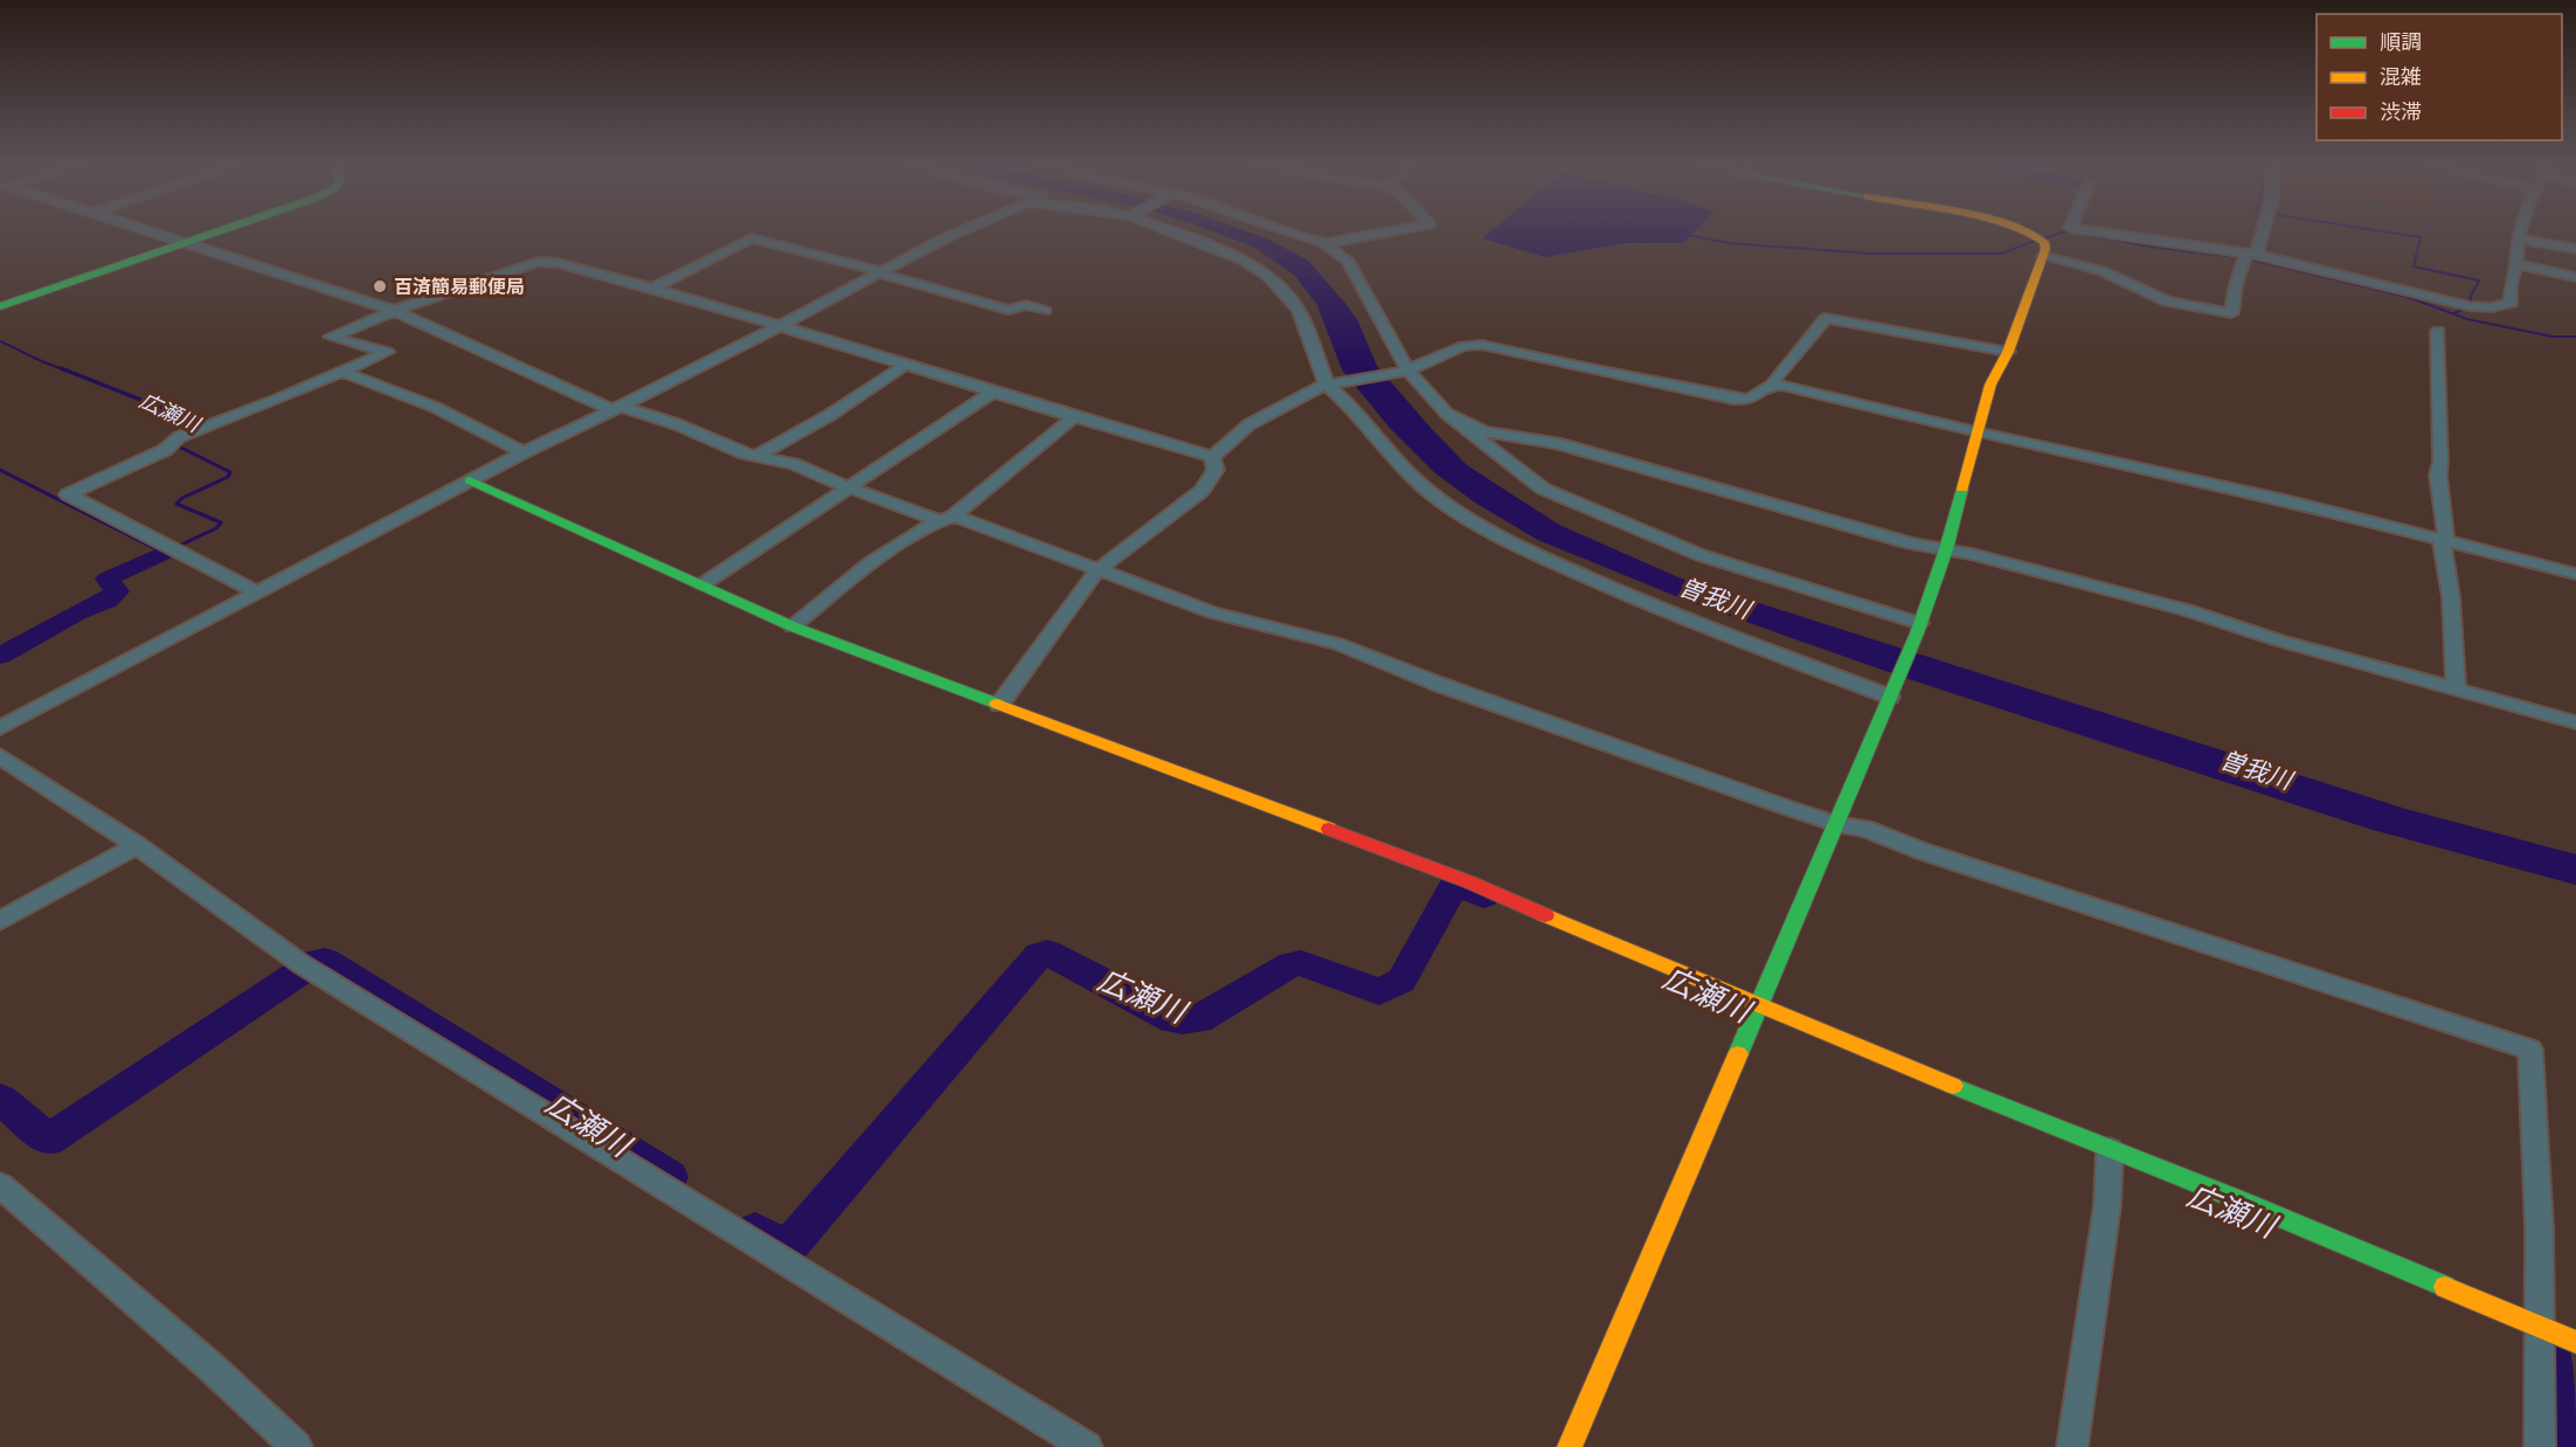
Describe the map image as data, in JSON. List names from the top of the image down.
{
  "water": ["広瀬川", "曽我川"],
  "places": ["百済簡易郵便局"],
  "legend": ["順調", "混雑", "渋滞"]
}
